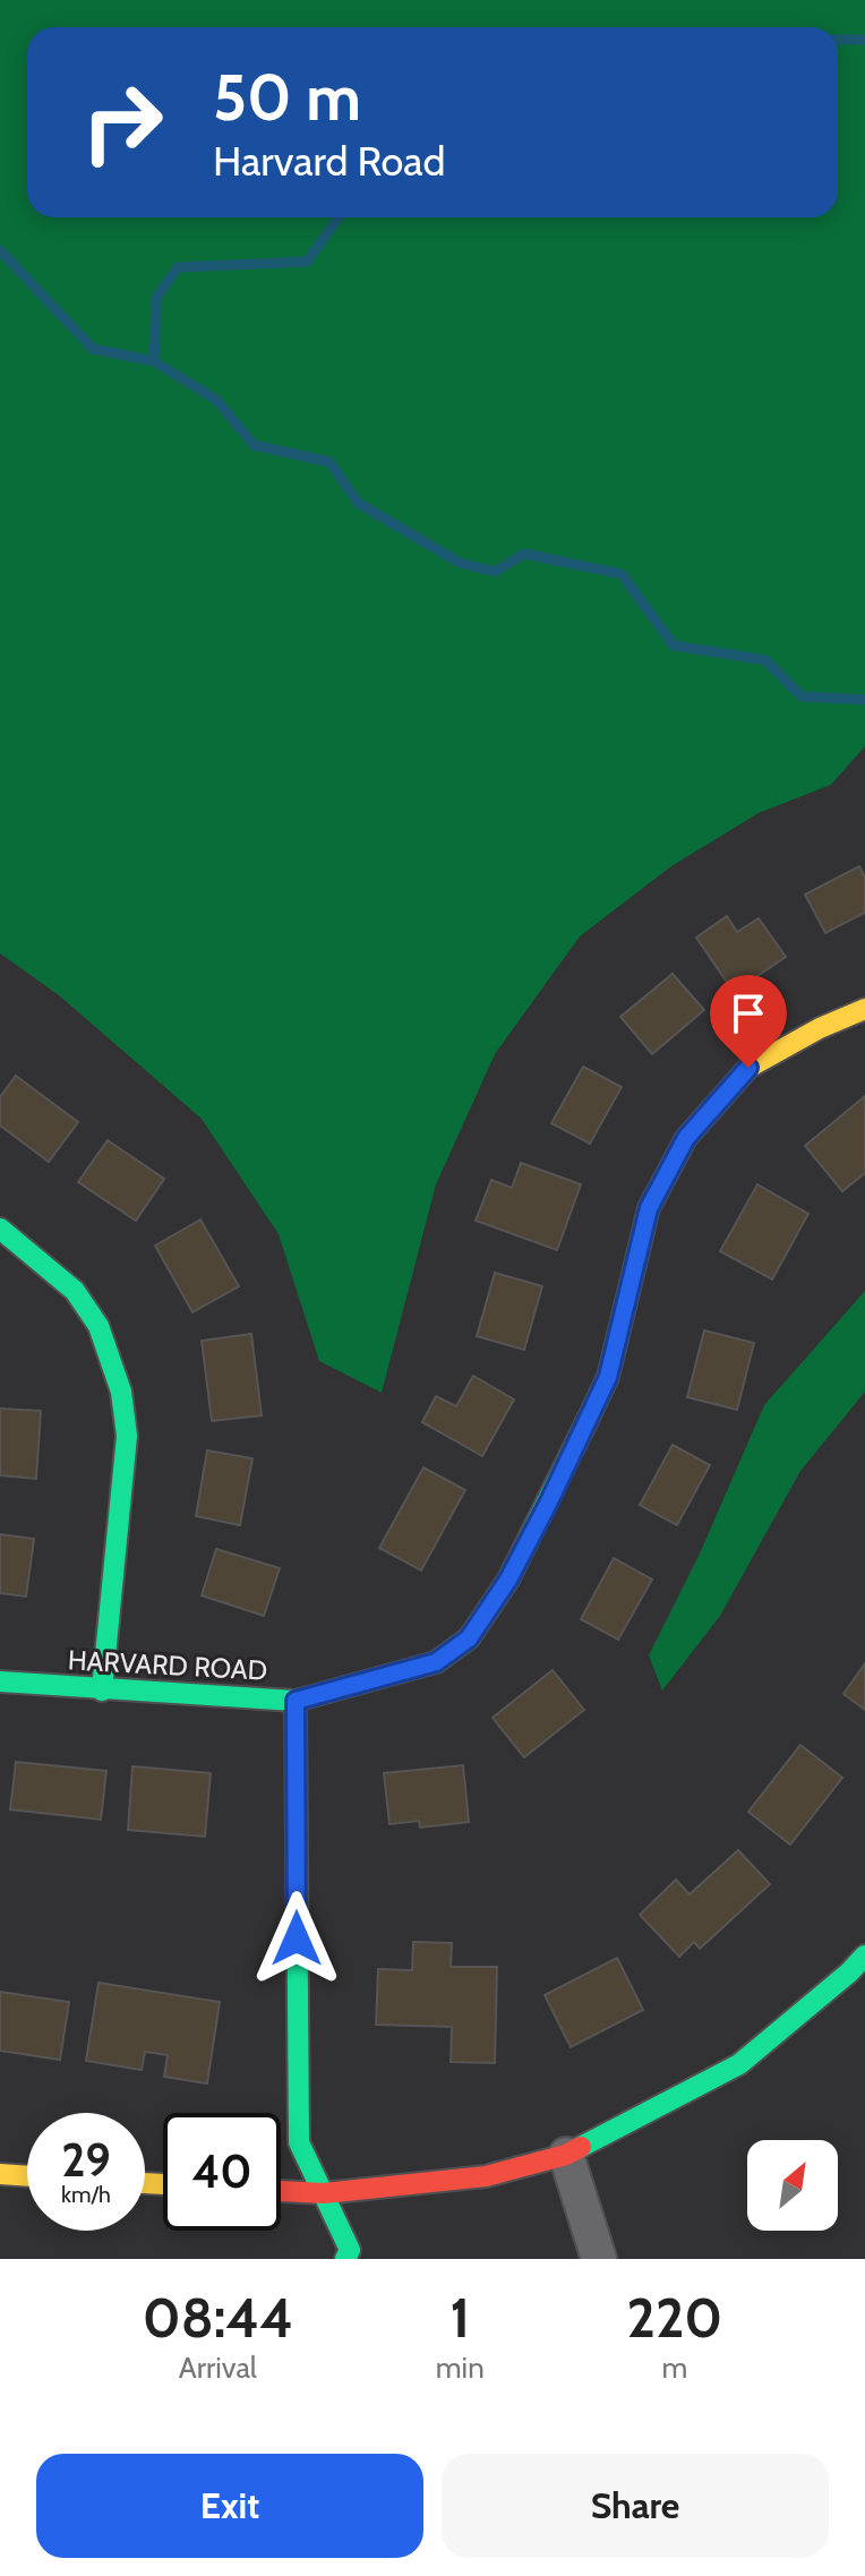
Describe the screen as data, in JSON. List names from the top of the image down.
{
  "streets": {
    "street": ["HARVARD ROAD"]
  },
  "north": "top right",
  "page": {
    "turn": ["50 m", "Harvard Road"],
    "speed": "29 km/h",
    "limit": "40",
    "eta": [
      "08:44",
      "Arrival",
      "1",
      "min",
      "220",
      "m"
    ],
    "buttons": ["Exit", "Share"]
  }
}
